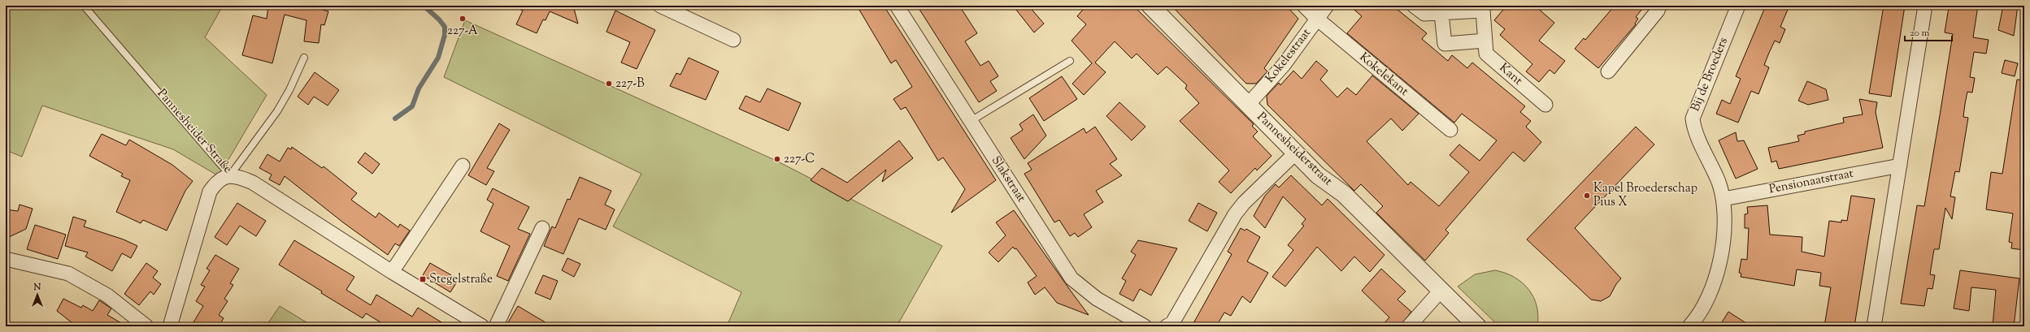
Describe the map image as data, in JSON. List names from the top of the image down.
{
  "streets": {
    "street": [
      "Kokelestraat",
      "Kokelekant",
      "Kant",
      "Bij de Broeders",
      "Pannesheider Straße",
      "Pannesheiderstraat",
      "Slakstraat",
      "Pensionaatstraat"
    ]
  },
  "crossings": [
    ["Kokelestraat", "Kokelekant"],
    ["Kokelestraat", "Pannesheiderstraat"],
    ["Bij de Broeders", "Pensionaatstraat"]
  ],
  "places": {
    "other": [
      "227-A",
      "227-B",
      "227-C",
      "Kapel Broederschap Pius X"
    ],
    "transit": ["Stegelstraße"]
  },
  "scale_bar": "20 m",
  "north": "top"
}
